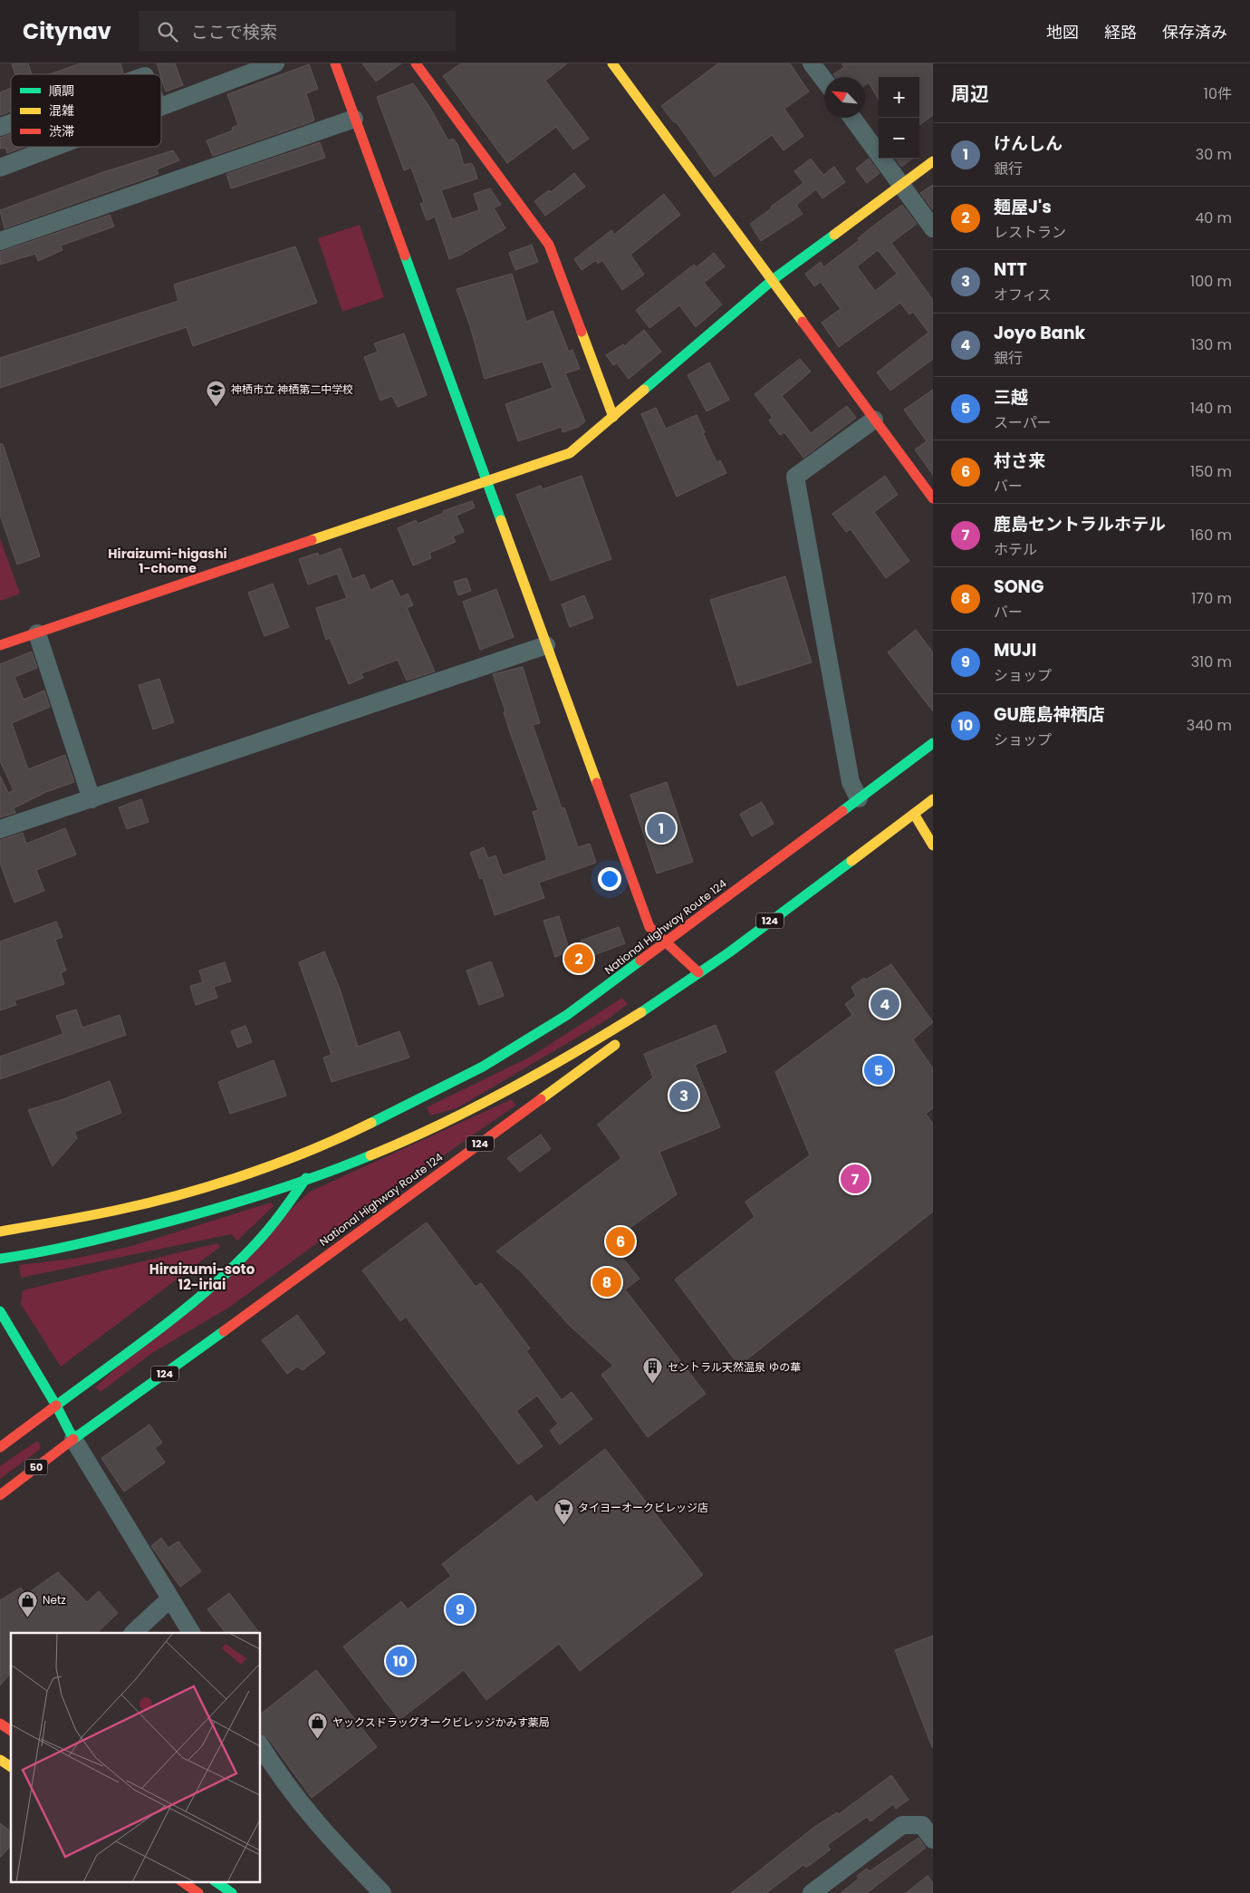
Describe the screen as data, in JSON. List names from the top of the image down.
{
  "streets": {
    "main road": ["124", "National Highway Route 124", "50"]
  },
  "crossings": [
    ["National Highway Route 124", "50"]
  ],
  "districts": ["Hiraizumi-higashi 1-chome", "Hiraizumi-soto 12-iriai"],
  "places": {
    "school or university": ["神栖市立 神栖第二中学校"],
    "building": ["セントラル天然温泉 ゆの華"],
    "supermarket": ["タイヨーオークビレッジ店"],
    "shop": ["Netz", "ヤックスドラッグオークビレッジかみす薬局"]
  },
  "legend": ["順調", "混雑", "渋滞"],
  "north": "top left",
  "page": {
    "header": "Citynav",
    "search": "ここで検索",
    "nav": ["地図", "経路", "保存済み"],
    "heading": ["周辺", "10件"],
    "map_buttons": ["+", "−"],
    "list": [
      {
        "mark": "1",
        "name": "けんしん",
        "note": "銀行",
        "value": "30 m"
      },
      {
        "mark": "2",
        "name": "麺屋J's",
        "note": "レストラン",
        "value": "40 m"
      },
      {
        "mark": "3",
        "name": "NTT",
        "note": "オフィス",
        "value": "100 m"
      },
      {
        "mark": "4",
        "name": "Joyo Bank",
        "note": "銀行",
        "value": "130 m"
      },
      {
        "mark": "5",
        "name": "三越",
        "note": "スーパー",
        "value": "140 m"
      },
      {
        "mark": "6",
        "name": "村さ来",
        "note": "バー",
        "value": "150 m"
      },
      {
        "mark": "7",
        "name": "鹿島セントラルホテル",
        "note": "ホテル",
        "value": "160 m"
      },
      {
        "mark": "8",
        "name": "SONG",
        "note": "バー",
        "value": "170 m"
      },
      {
        "mark": "9",
        "name": "MUJI",
        "note": "ショップ",
        "value": "310 m"
      },
      {
        "mark": "10",
        "name": "GU鹿島神栖店",
        "note": "ショップ",
        "value": "340 m"
      }
    ],
    "pins": [
      "1",
      "2",
      "4",
      "5",
      "3",
      "7",
      "6",
      "8",
      "9",
      "10"
    ]
  }
}
